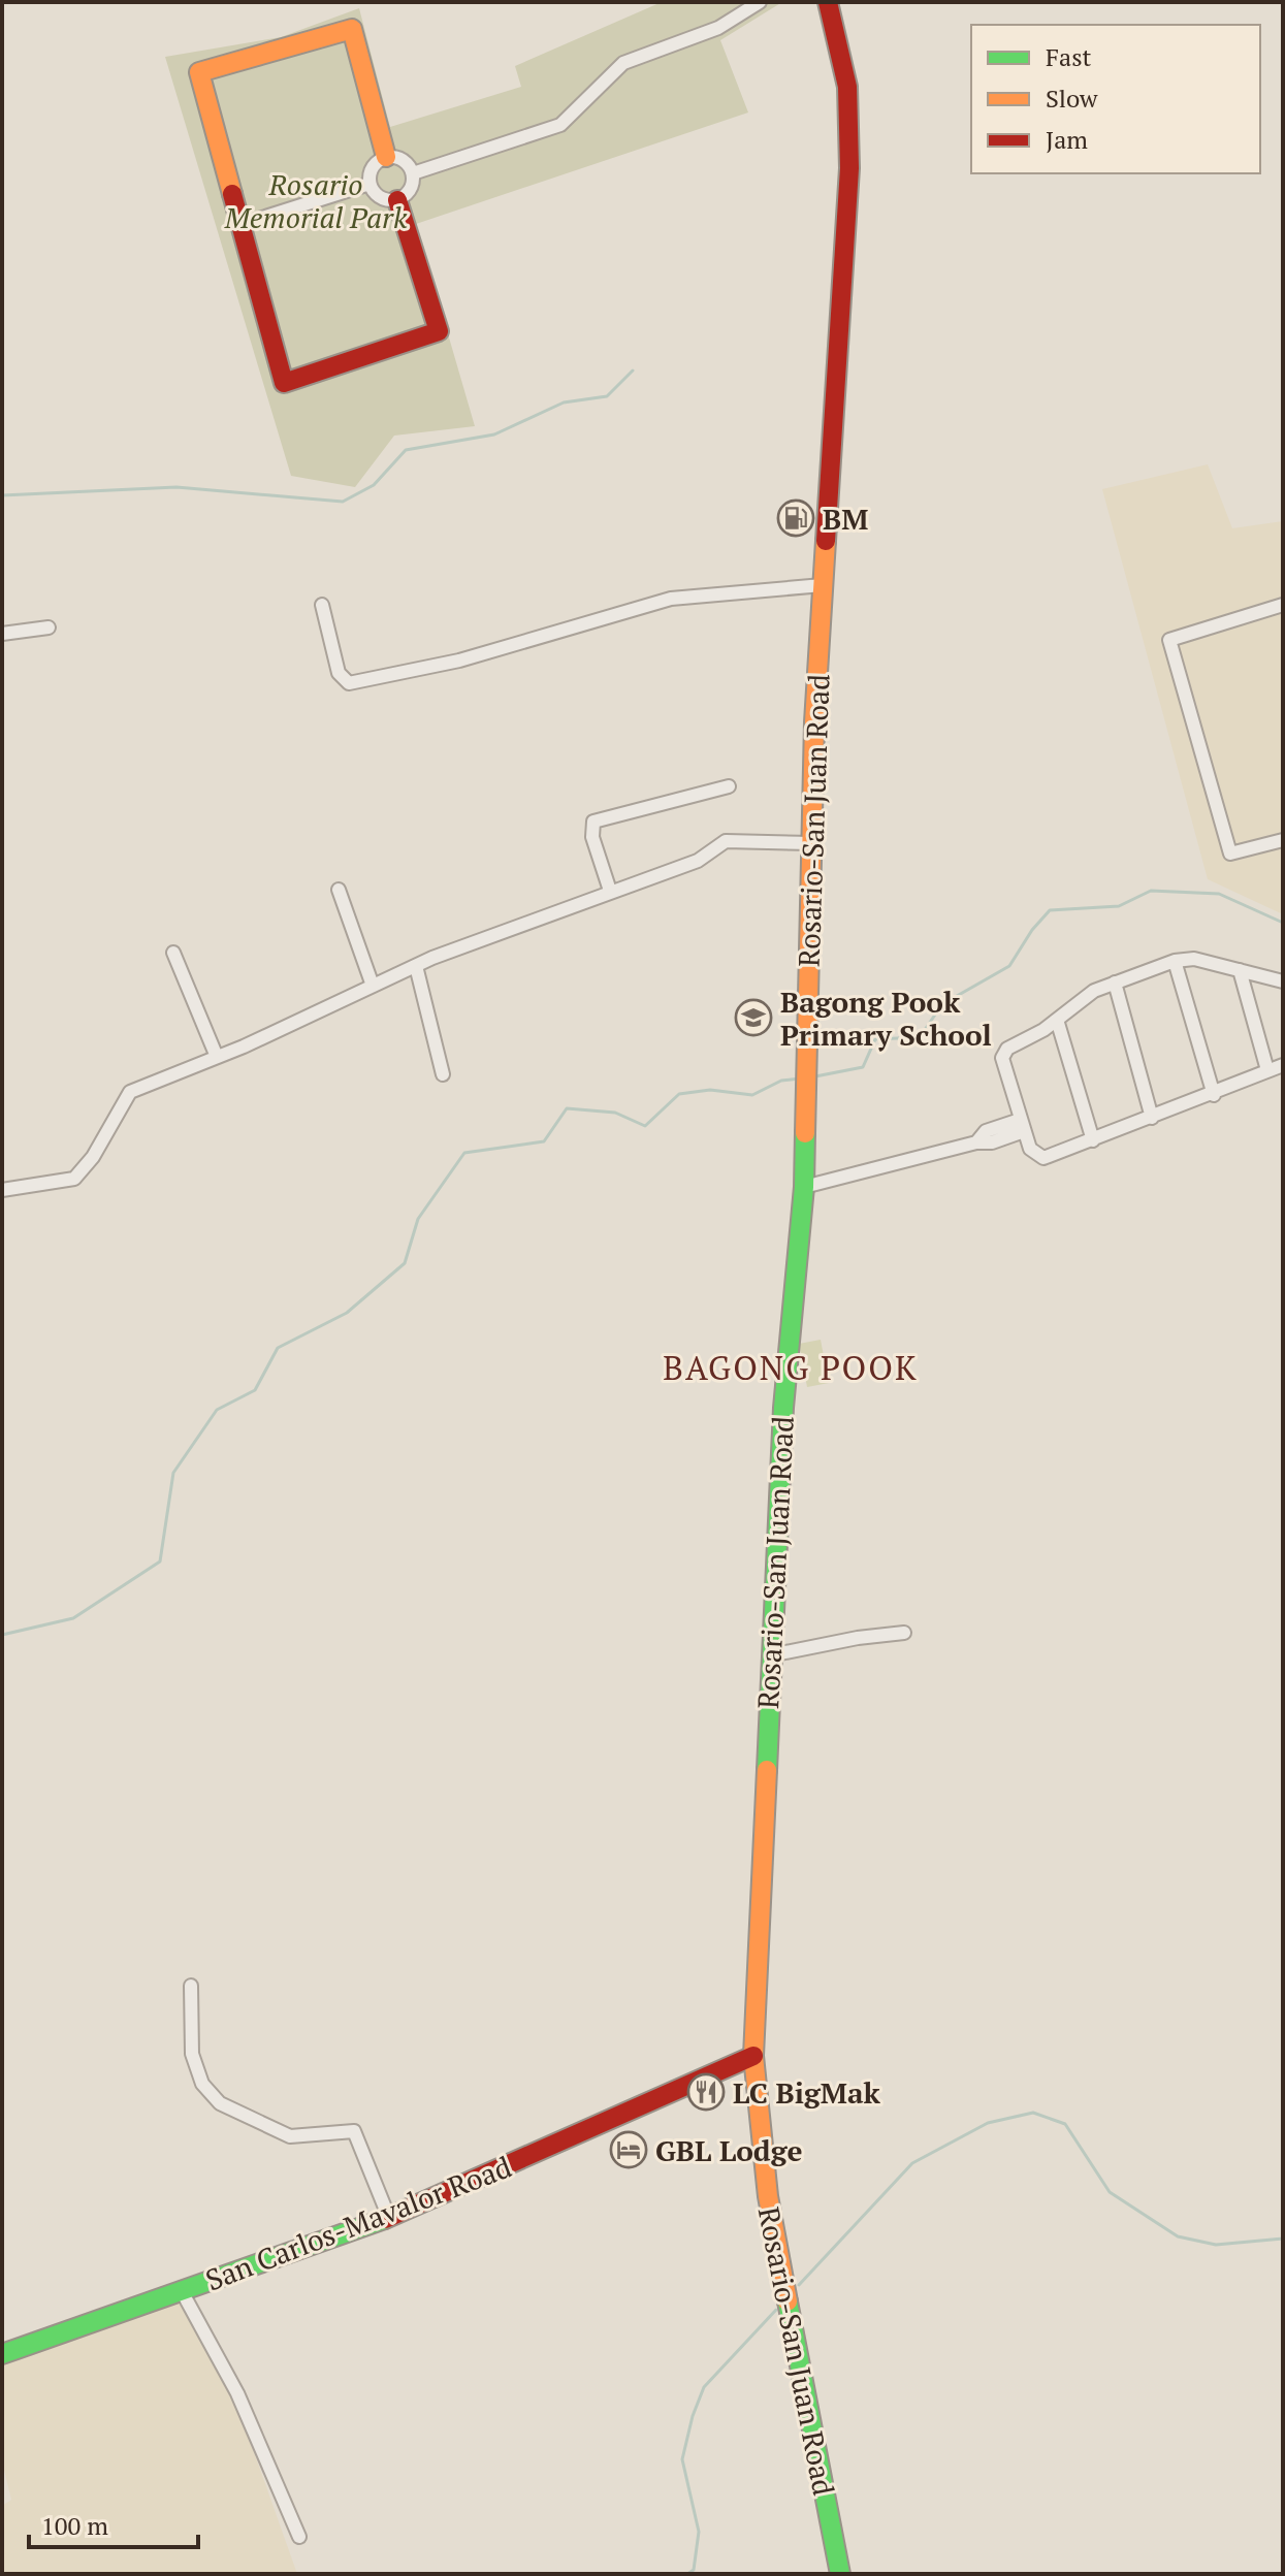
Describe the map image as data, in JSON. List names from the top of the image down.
{
  "streets": {
    "main road": ["Rosario-San Juan Road", "San Carlos-Mavalor Road"]
  },
  "crossings": [
    ["Rosario-San Juan Road", "San Carlos-Mavalor Road"]
  ],
  "districts": ["BAGONG POOK"],
  "parks": ["Rosario Memorial Park"],
  "places": {
    "fuel station": ["BM"],
    "school or university": ["Bagong Pook Primary School"],
    "restaurant": ["LC BigMak"],
    "hotel": ["GBL Lodge"]
  },
  "legend": ["Fast", "Slow", "Jam"],
  "scale_bar": "100 m"
}
